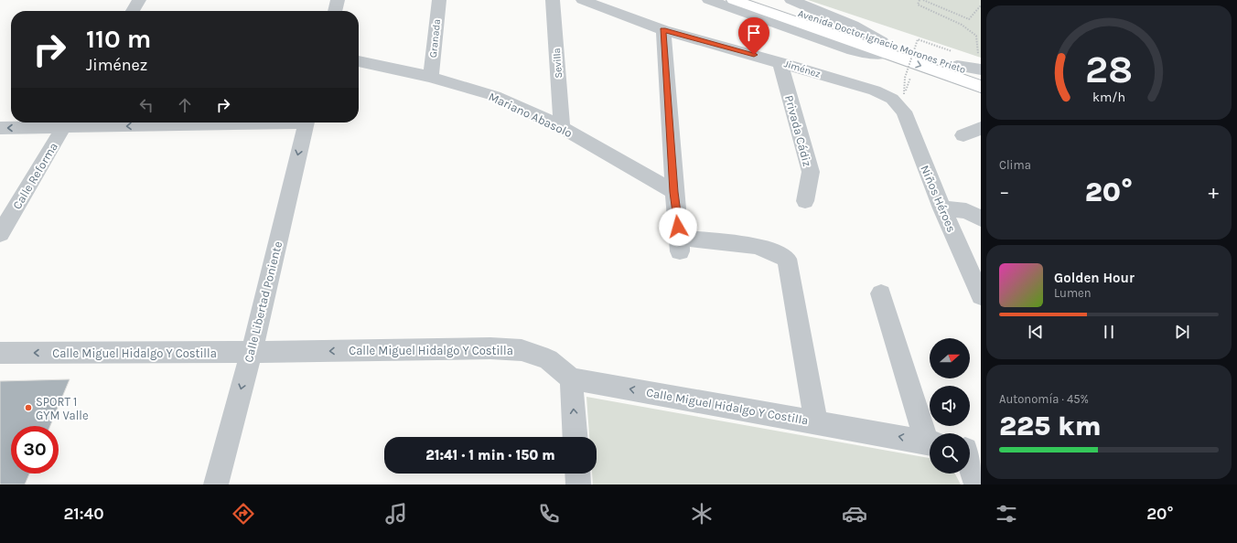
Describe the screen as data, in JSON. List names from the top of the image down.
{
  "streets": {
    "main road": ["Avenida Doctor Ignacio Morones Prieto"],
    "street": [
      "Granada",
      "Sevilla",
      "Jiménez",
      "Mariano Abasolo",
      "Privada Cádiz",
      "Calle Reforma",
      "Niños Héroes",
      "Calle Libertad Poniente",
      "Calle Miguel Hidalgo Y Costilla"
    ]
  },
  "crossings": [
    ["Granada", "Mariano Abasolo"],
    ["Sevilla", "Mariano Abasolo"],
    ["Jiménez", "Privada Cádiz"],
    ["Jiménez", "Niños Héroes"],
    ["Calle Libertad Poniente", "Calle Miguel Hidalgo Y Costilla"]
  ],
  "one_way": ["Calle Libertad Poniente", "Calle Miguel Hidalgo Y Costilla"],
  "places": ["SPORT 1 GYM Valle"],
  "north": "right",
  "page": {
    "turn": ["110 m", "Jiménez"],
    "tile": [
      "Clima",
      ["Autonomía · 45%", "225 km"]
    ],
    "heat": ["−", "20°", "+"],
    "song": ["Golden Hour", "Lumen"],
    "limit": "30",
    "trip": "21:41 · 1 min · 150 m",
    "tabs": ["21:40", "20°"],
    "gauge": ["28", "km/h"]
  }
}
